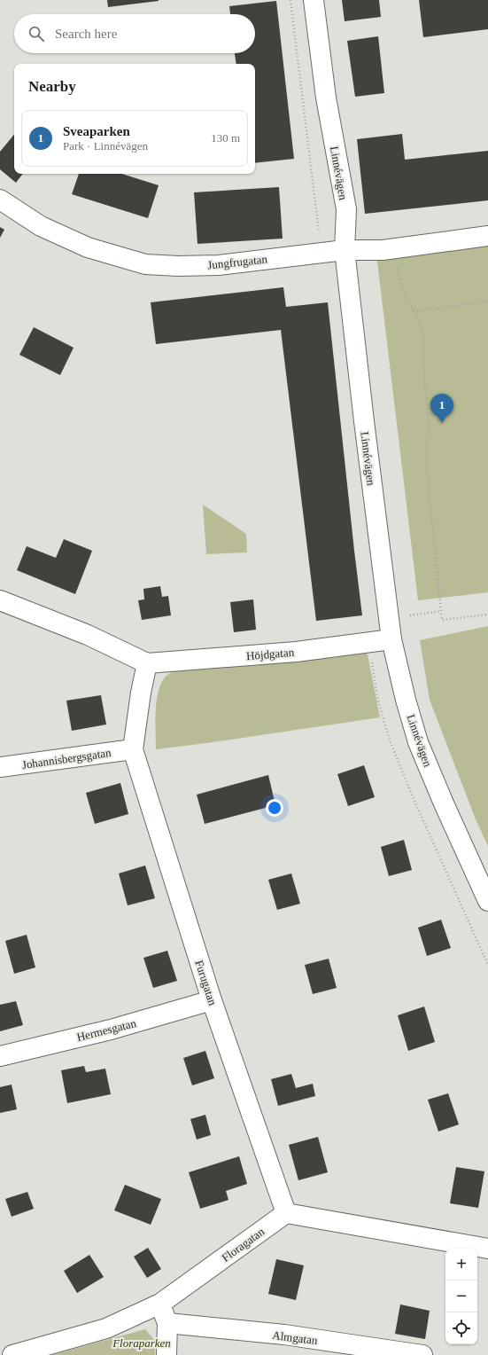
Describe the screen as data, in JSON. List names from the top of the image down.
{
  "streets": {
    "street": [
      "Linnévägen",
      "Jungfrugatan",
      "Höjdgatan",
      "Johannisbergsgatan",
      "Furugatan",
      "Hermesgatan",
      "Floragatan",
      "Almgatan"
    ]
  },
  "crossings": [
    ["Linnévägen", "Jungfrugatan"],
    ["Linnévägen", "Höjdgatan"],
    ["Johannisbergsgatan", "Furugatan"],
    ["Furugatan", "Hermesgatan"],
    ["Furugatan", "Floragatan"]
  ],
  "parks": ["Floraparken"],
  "page": {
    "search": "Search here",
    "heading": "Nearby",
    "list": [
      {
        "mark": "1",
        "name": "Sveaparken",
        "note": "Park · Linnévägen",
        "value": "130 m"
      }
    ],
    "pins": "1",
    "map_buttons": ["+", "−"]
  }
}
